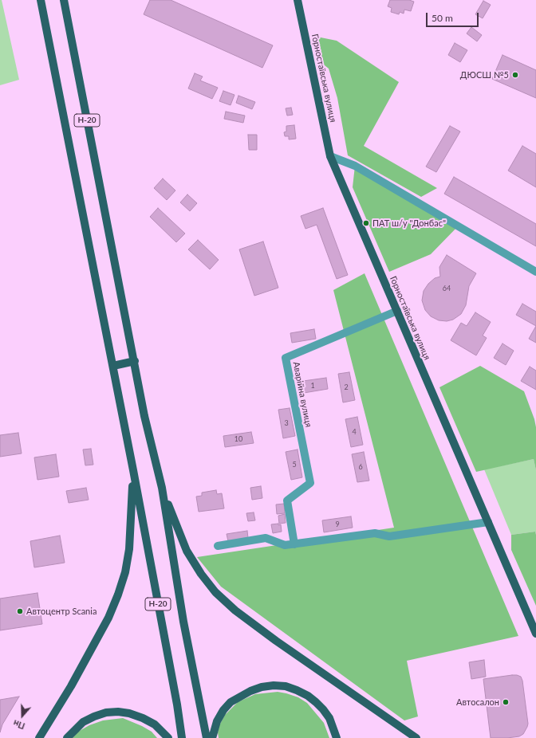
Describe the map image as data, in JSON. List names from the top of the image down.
{
  "streets": {
    "main road": ["Горностаївська вулиця", "Н-20"],
    "street": ["Аварійна вулиця"]
  },
  "crossings": [
    ["Горностаївська вулиця", "Аварійна вулиця"]
  ],
  "places": [
    "ДЮСШ №5",
    "ПАТ ш/у \"Донбас\"",
    "Автоцентр Scania",
    "Автосалон"
  ],
  "house_numbers": [
    "64",
    "1",
    "2",
    "3",
    "4",
    "10",
    "5",
    "6",
    "9"
  ],
  "scale_bar": "50 m",
  "north": "bottom"
}
